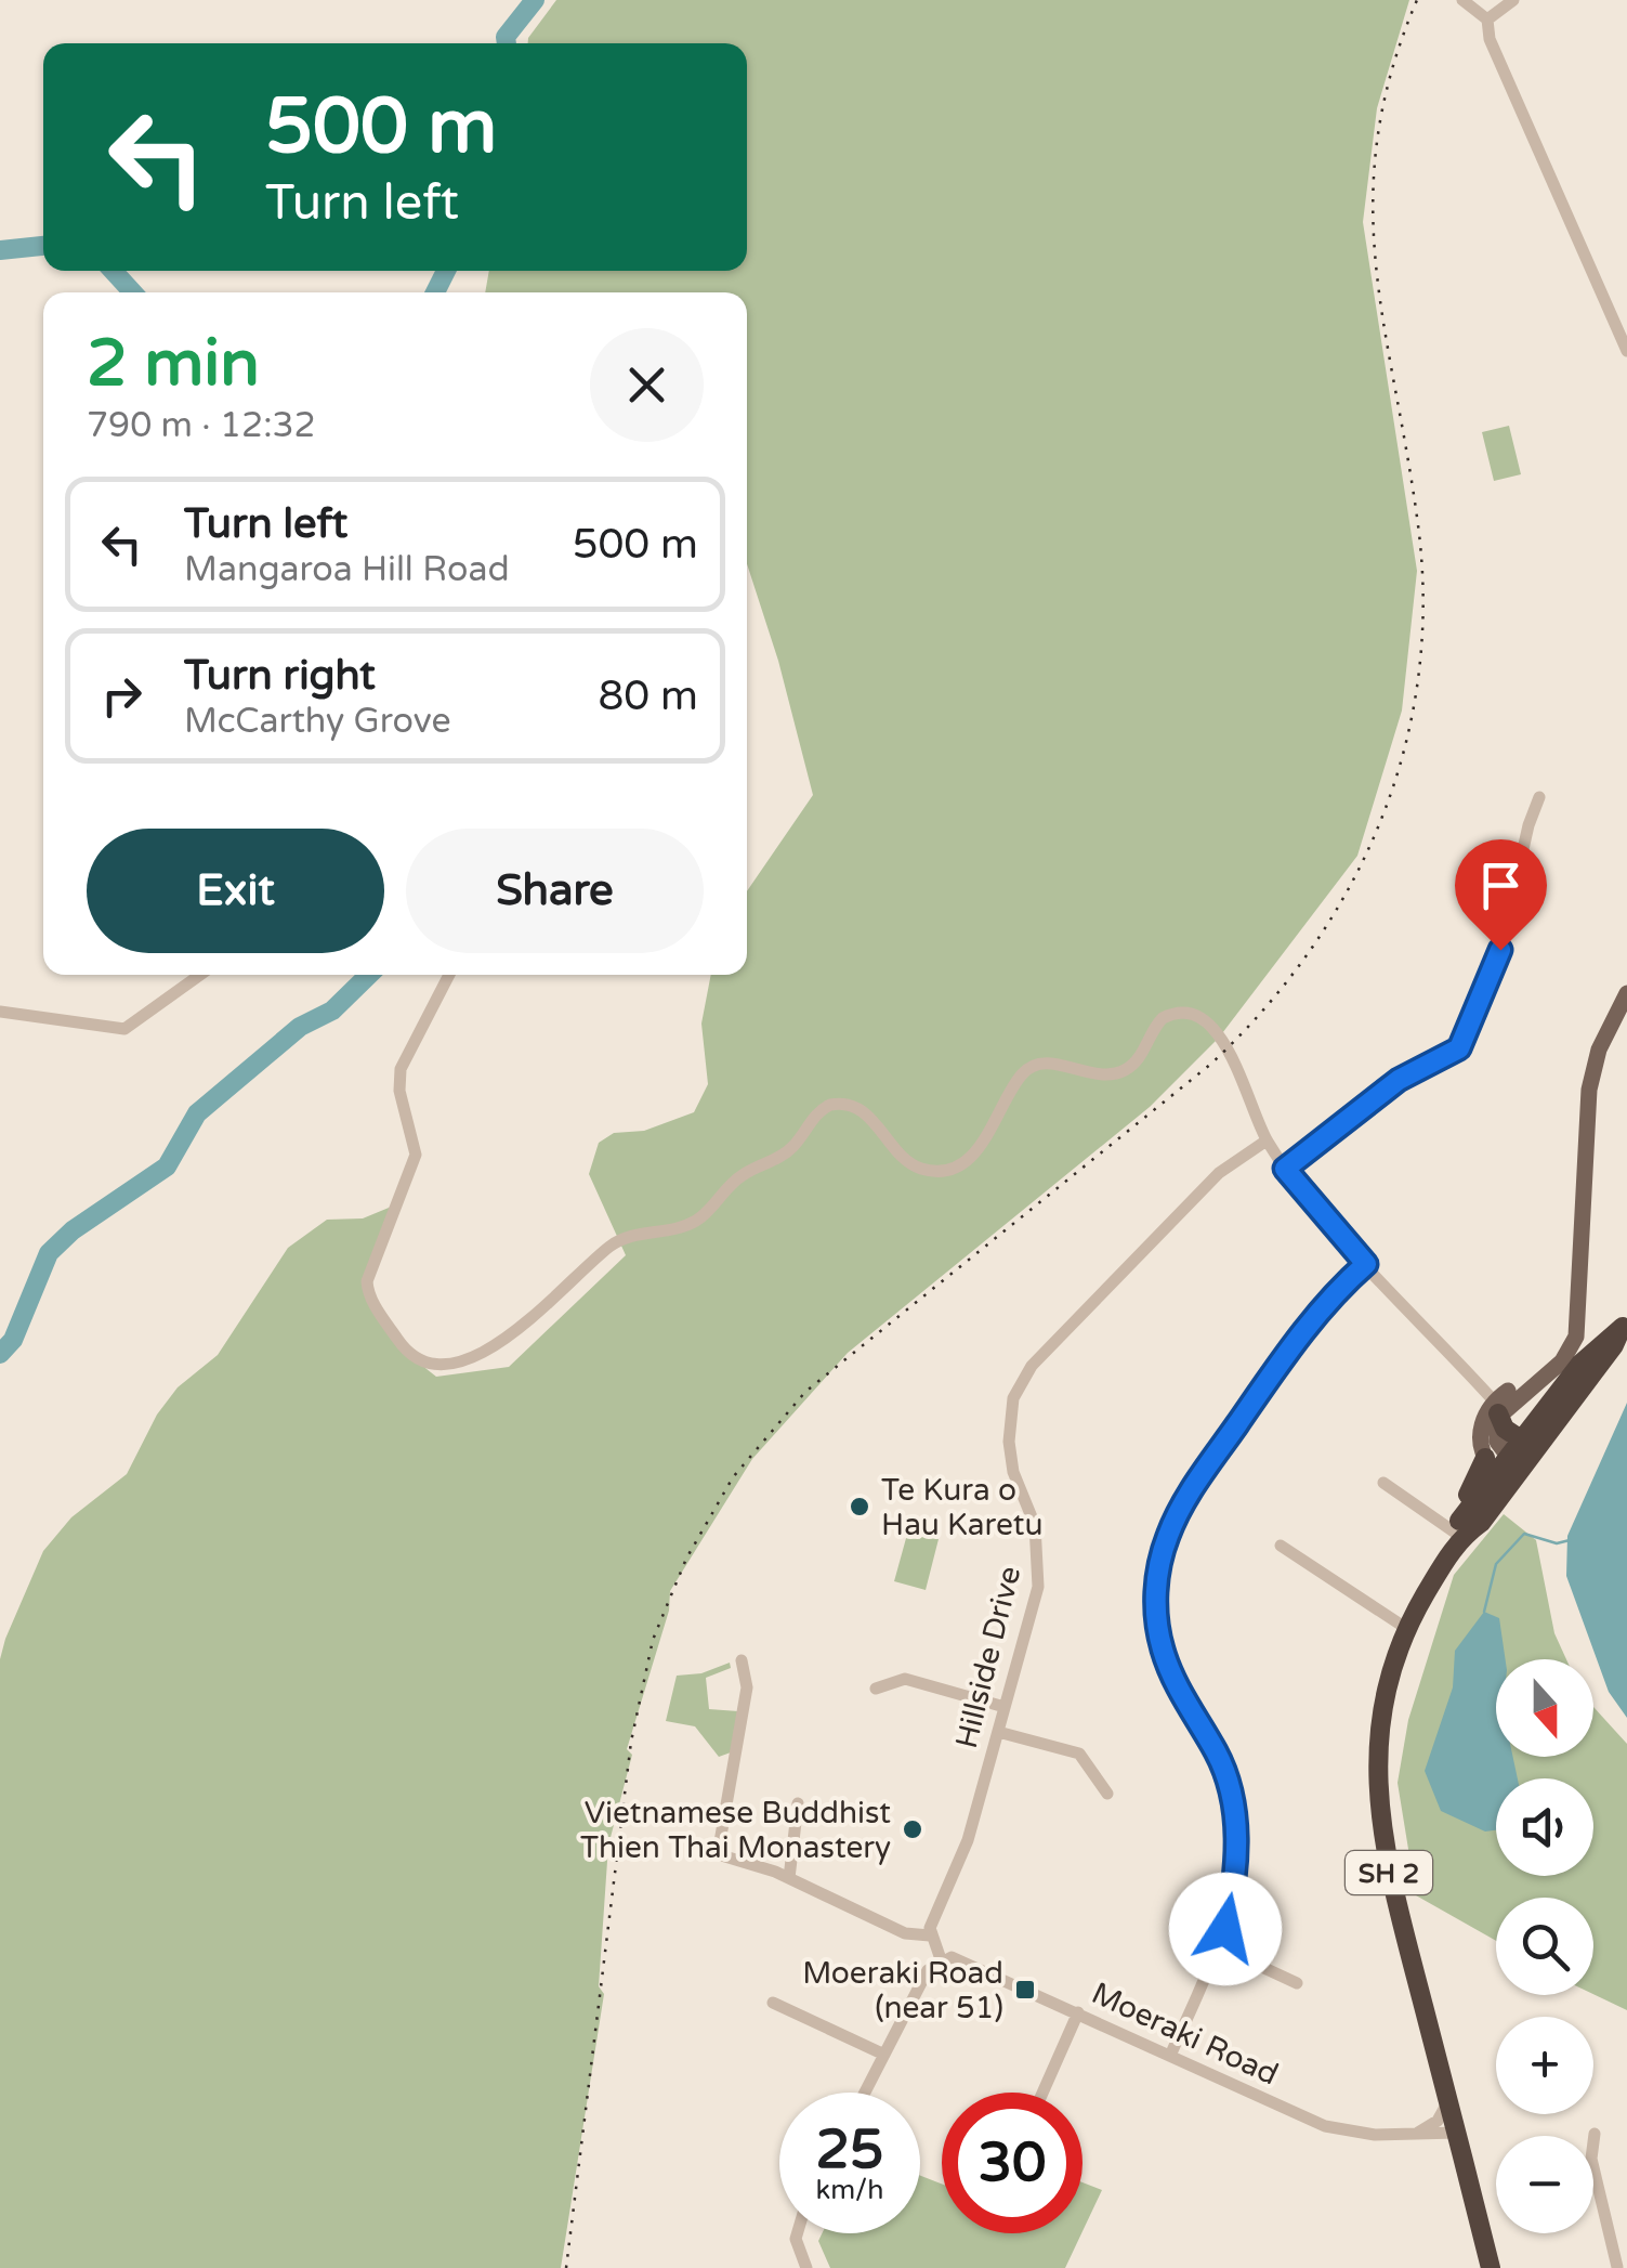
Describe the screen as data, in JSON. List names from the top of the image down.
{
  "streets": {
    "highway": ["SH 2"],
    "street": ["Hillside Drive", "Moeraki Road"]
  },
  "crossings": [
    ["SH 2", "Moeraki Road"]
  ],
  "places": {
    "other": ["Te Kura o Hau Karetu", "Vietnamese Buddhist Thien Thai Monastery"],
    "transit": ["Moeraki Road (near 51)"]
  },
  "north": "bottom",
  "page": {
    "turn": ["500 m", "Turn left"],
    "heading": ["2 min", "790 m · 12:32"],
    "list": [
      {
        "name": "Turn left",
        "note": "Mangaroa Hill Road",
        "value": "500 m"
      },
      {
        "name": "Turn right",
        "note": "McCarthy Grove",
        "value": "80 m"
      }
    ],
    "buttons": ["Exit", "Share"],
    "map_buttons": ["+", "−"],
    "speed": "25 km/h",
    "limit": "30"
  }
}
